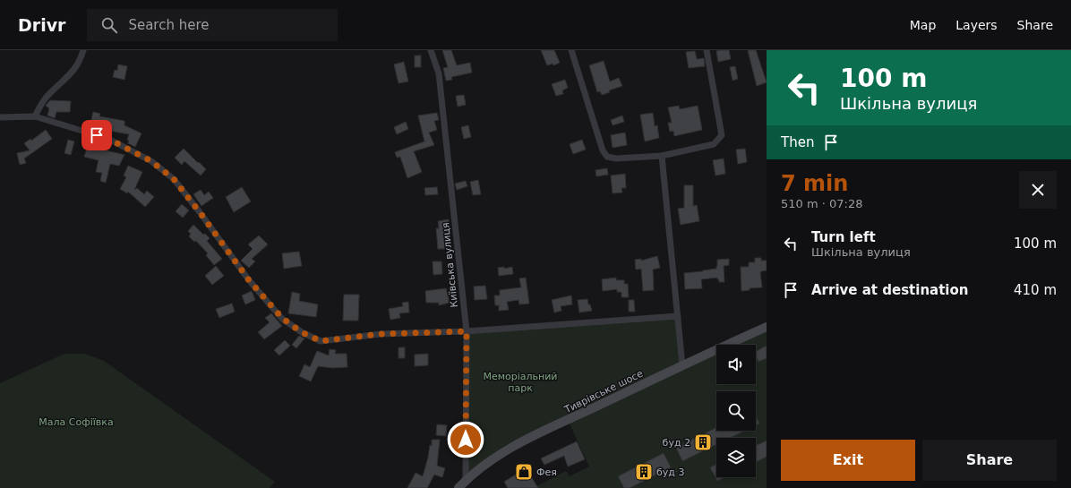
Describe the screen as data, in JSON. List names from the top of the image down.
{
  "streets": {
    "main road": ["Тиврівське шосе"],
    "street": ["Київська вулиця"]
  },
  "crossings": [
    ["Київська вулиця", "Тиврівське шосе"]
  ],
  "parks": ["Меморіальний парк", "Мала Софіївка"],
  "places": {
    "building": ["буд 2", "буд 3"],
    "shop": ["Фея"]
  },
  "page": {
    "header": "Drivr",
    "search": "Search here",
    "nav": ["Map", "Layers", "Share"],
    "turn": ["100 m", "Шкільна вулиця"],
    "then": "Then",
    "heading": ["7 min", "510 m · 07:28"],
    "list": [
      {
        "name": "Turn left",
        "note": "Шкільна вулиця",
        "value": "100 m"
      },
      {
        "name": "Arrive at destination",
        "value": "410 m"
      }
    ],
    "buttons": ["Exit", "Share"]
  }
}
